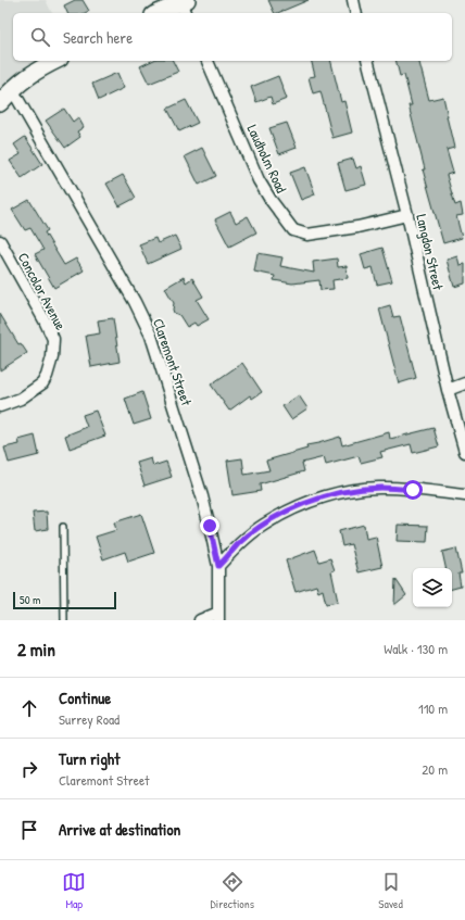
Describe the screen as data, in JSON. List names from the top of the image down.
{
  "streets": {
    "street": [
      "Laudholm Road",
      "Langdon Street",
      "Concolor Avenue",
      "Claremont Street"
    ]
  },
  "crossings": [
    ["Laudholm Road", "Langdon Street"]
  ],
  "scale_bar": "50 m",
  "page": {
    "search": "Search here",
    "scale": "50 m",
    "heading": ["2 min", "Walk · 130 m"],
    "list": [
      ["Continue", "Surrey Road", "110 m"],
      ["Turn right", "Claremont Street", "20 m"],
      "Arrive at destination"
    ],
    "nav": ["Map", "Directions", "Saved"]
  }
}
